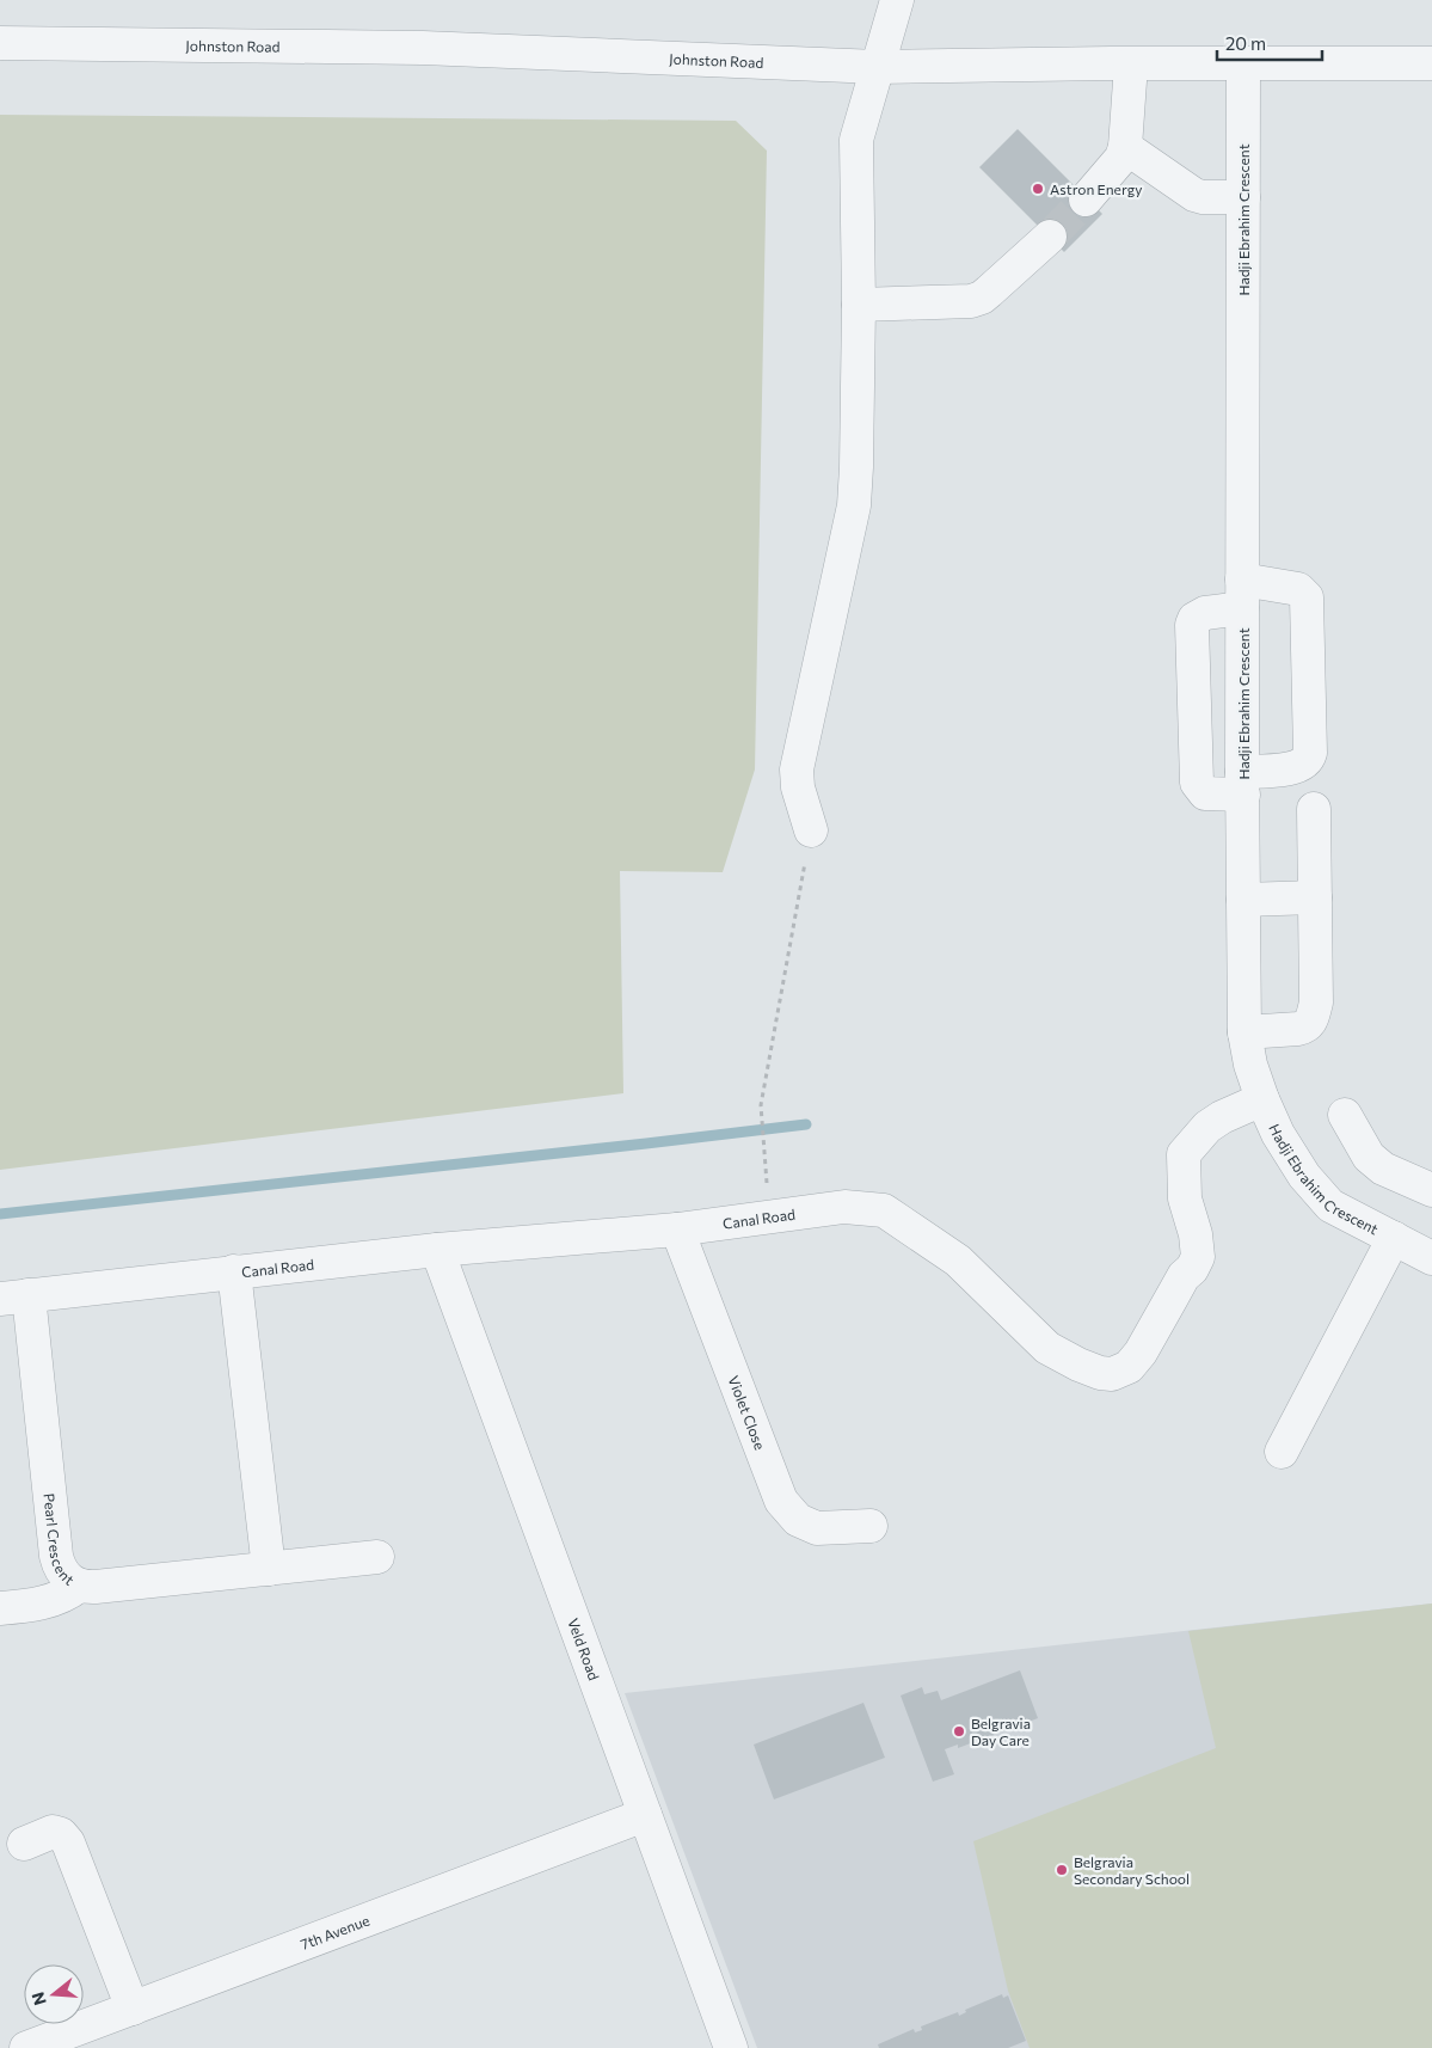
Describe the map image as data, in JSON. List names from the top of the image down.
{
  "streets": {
    "street": [
      "Johnston Road",
      "Hadji Ebrahim Crescent",
      "Canal Road",
      "Violet Close",
      "Pearl Crescent",
      "Veld Road",
      "7th Avenue"
    ]
  },
  "crossings": [
    ["Johnston Road", "Hadji Ebrahim Crescent"],
    ["Hadji Ebrahim Crescent", "Canal Road"],
    ["Canal Road", "Violet Close"],
    ["Canal Road", "Pearl Crescent"],
    ["Canal Road", "Veld Road"],
    ["Veld Road", "7th Avenue"]
  ],
  "places": ["Astron Energy", "Belgravia Day Care", "Belgravia Secondary School"],
  "scale_bar": "20 m",
  "north": "left"
}
